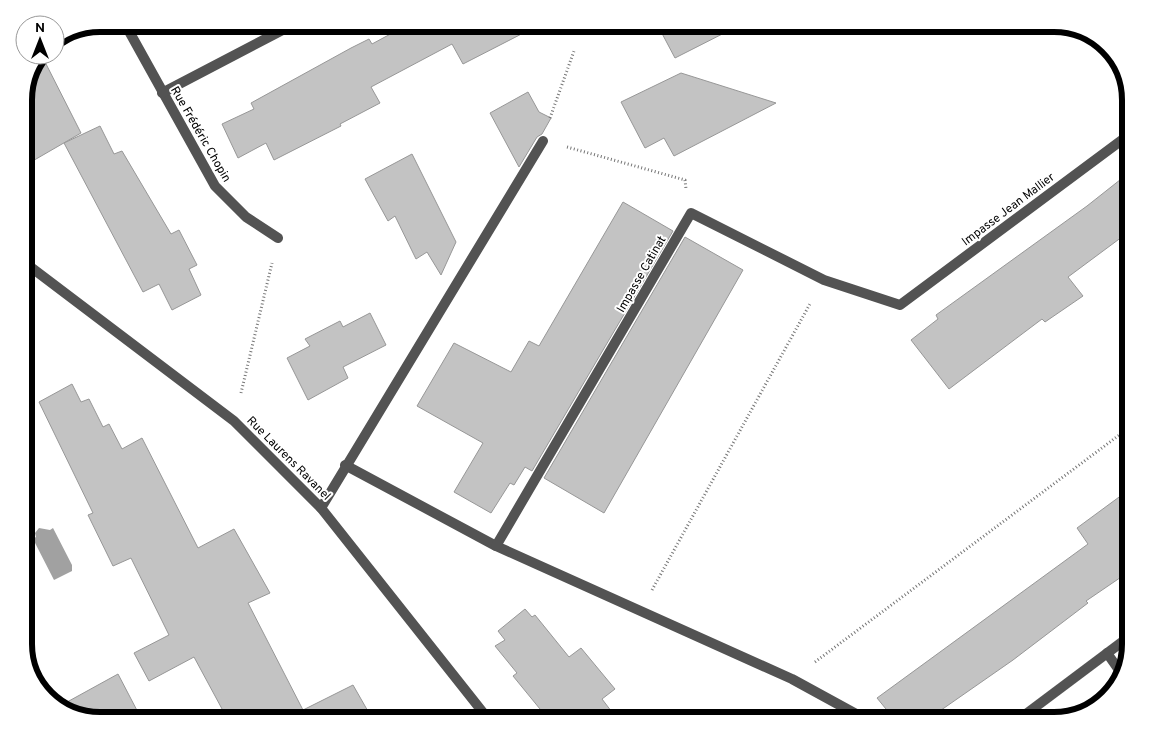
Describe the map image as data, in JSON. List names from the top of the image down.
{
  "streets": {
    "street": [
      "Rue Frédéric Chopin",
      "Impasse Jean Mallier",
      "Impasse Catinat",
      "Rue Laurens Ravanel"
    ]
  },
  "north": "top"
}
